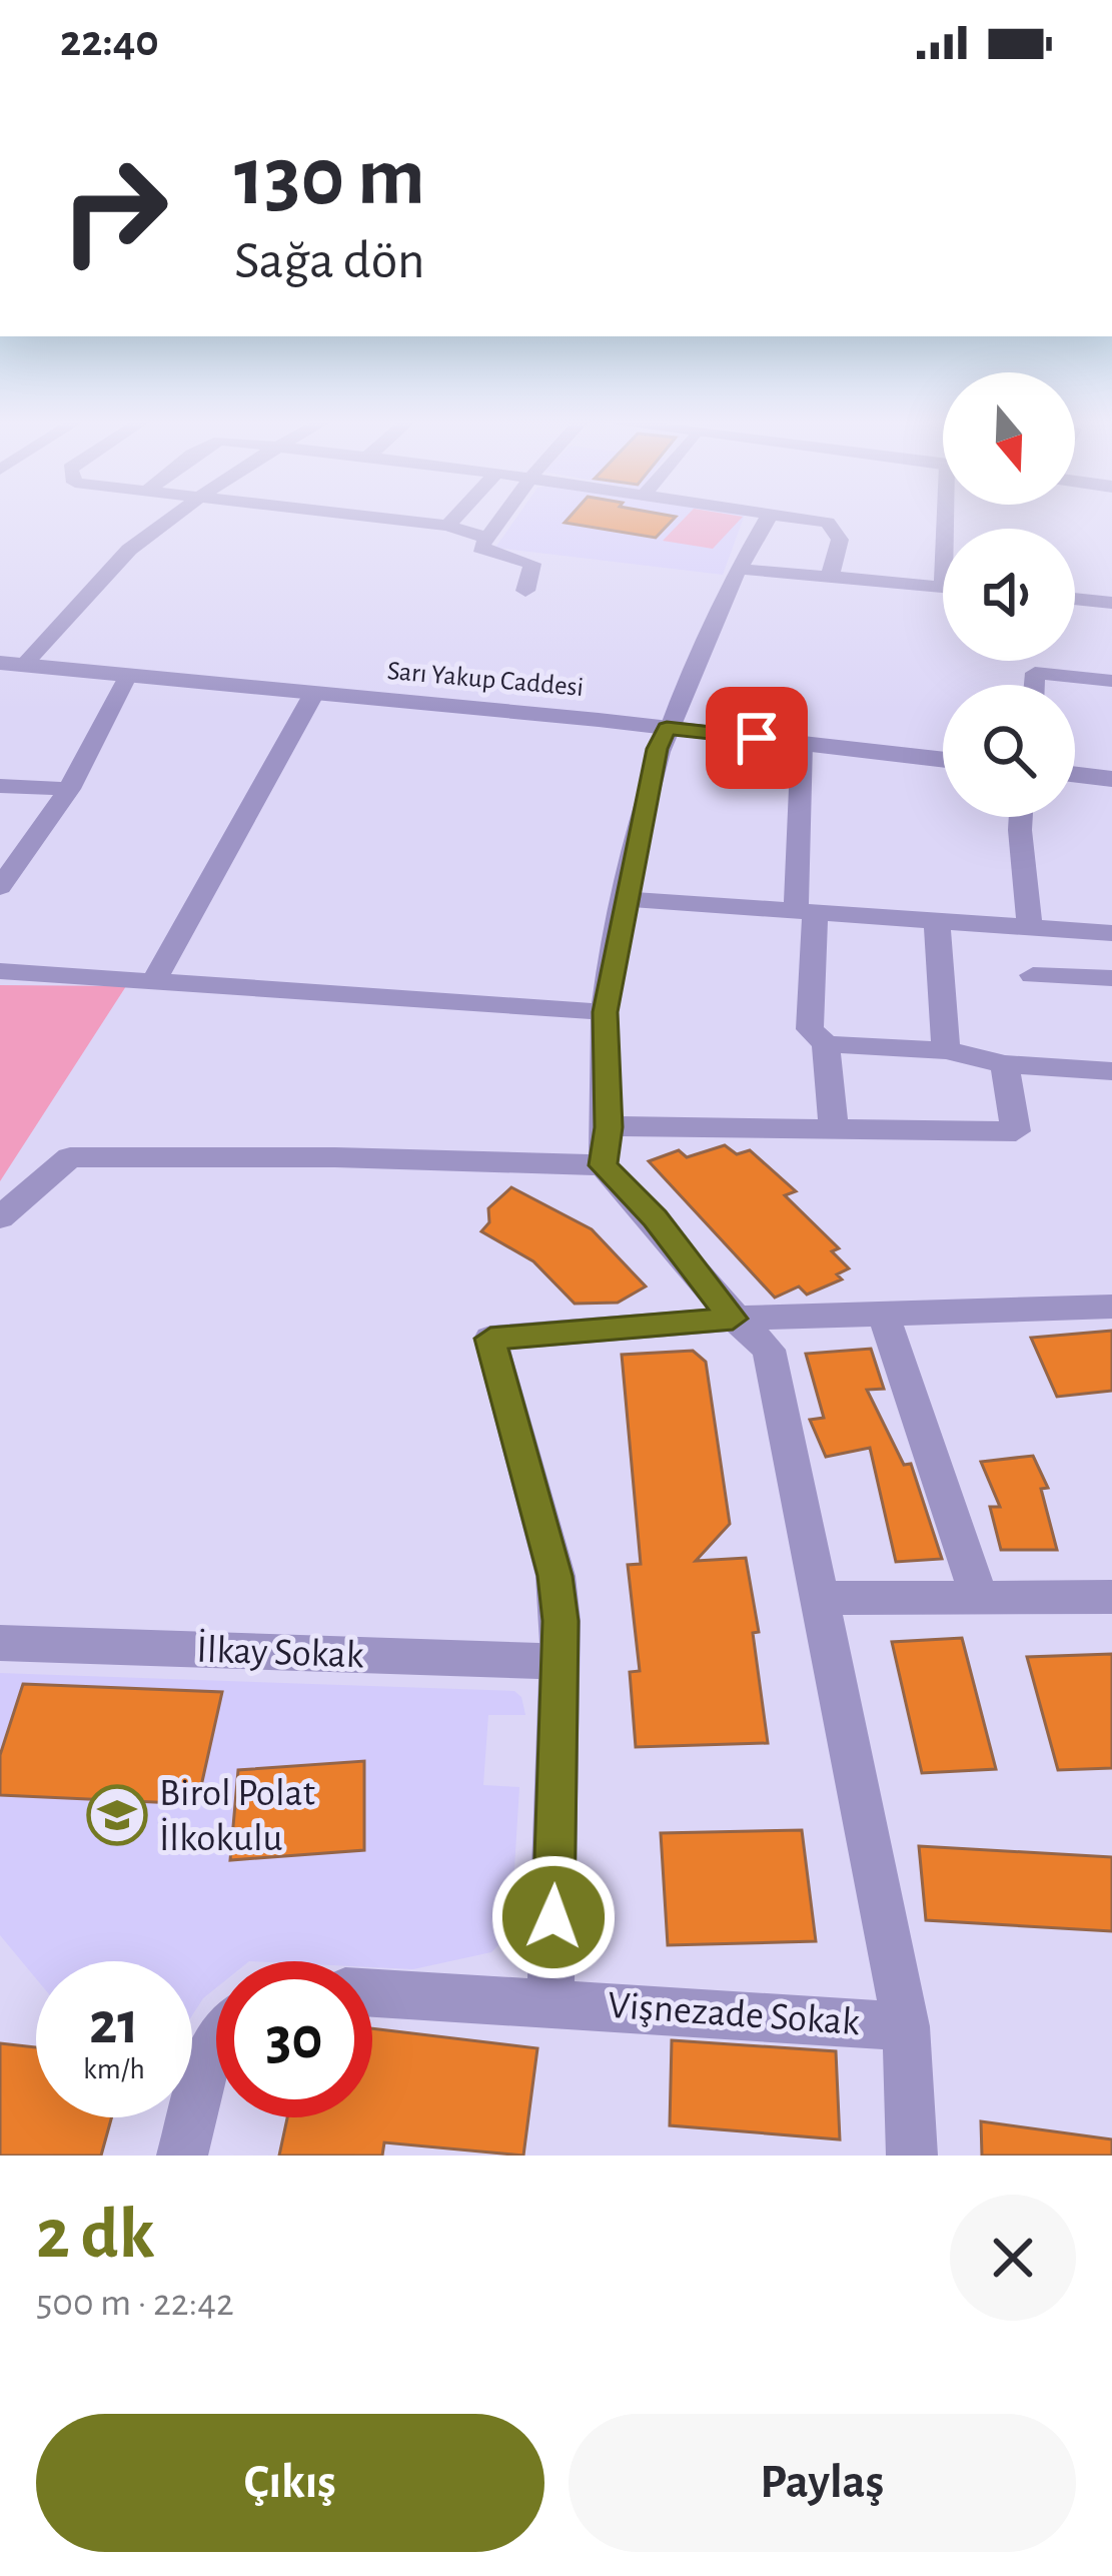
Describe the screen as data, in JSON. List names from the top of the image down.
{
  "streets": {
    "street": ["Sarı Yakup Caddesi", "İlkay Sokak", "Vişnezade Sokak"]
  },
  "places": {
    "school or university": ["Birol Polat İlkokulu"]
  },
  "north": "bottom",
  "page": {
    "status": "22:40",
    "turn": ["130 m", "Sağa dön"],
    "speed": "21 km/h",
    "limit": "30",
    "heading": ["2 dk", "500 m · 22:42"],
    "buttons": ["Çıkış", "Paylaş"]
  }
}
